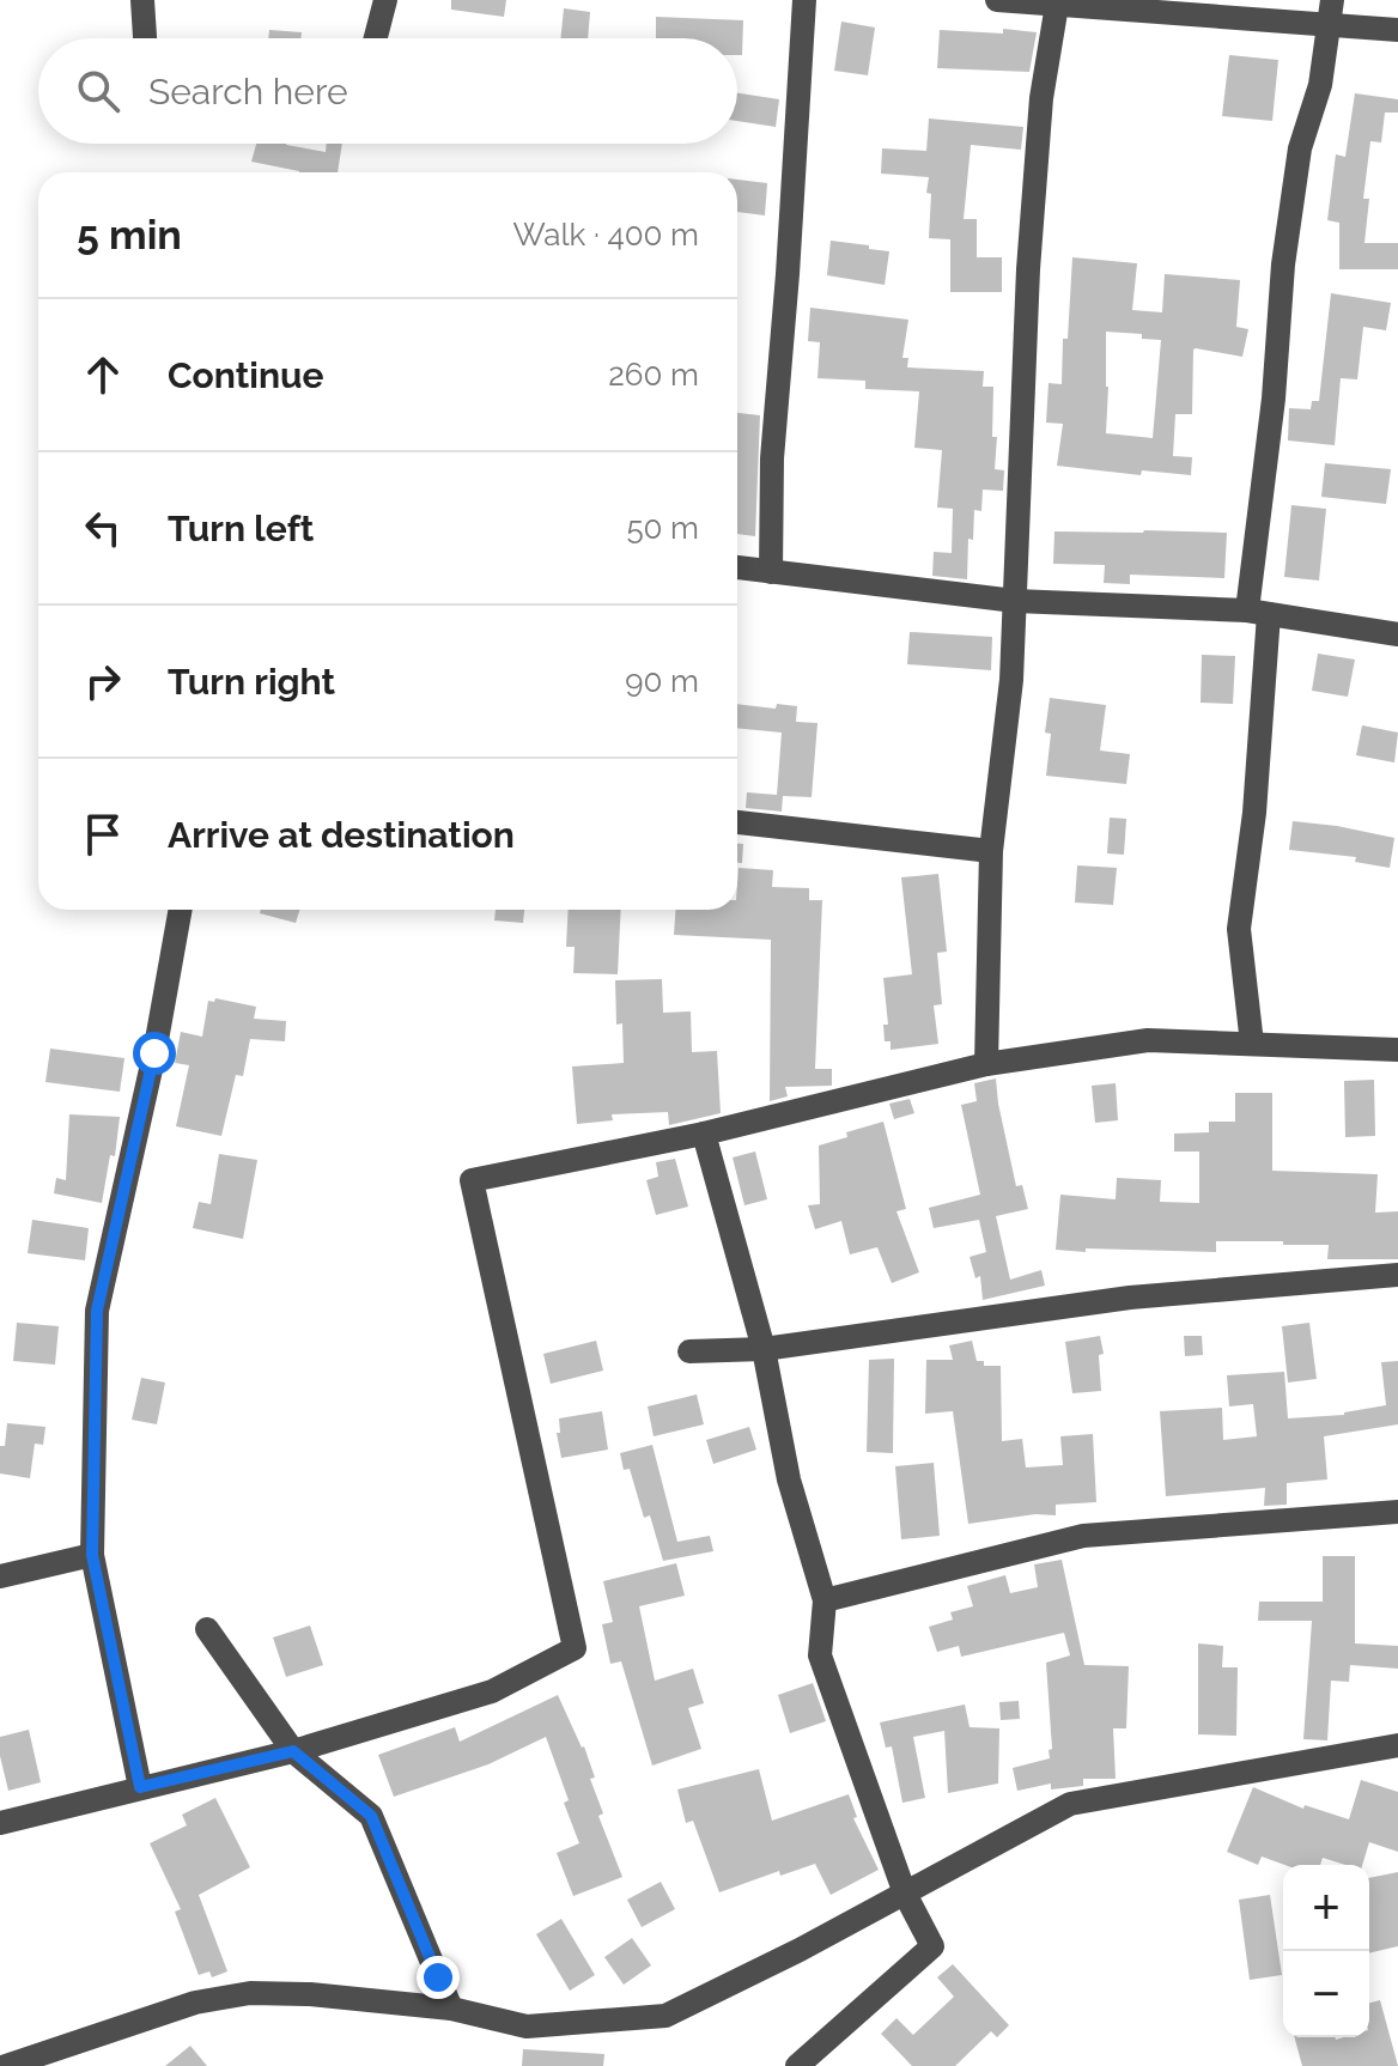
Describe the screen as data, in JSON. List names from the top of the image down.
{
  "page": {
    "search": "Search here",
    "heading": ["5 min", "Walk · 400 m"],
    "list": [
      ["Continue", "260 m"],
      ["Turn left", "50 m"],
      ["Turn right", "90 m"],
      "Arrive at destination"
    ],
    "map_buttons": ["+", "−"]
  }
}
